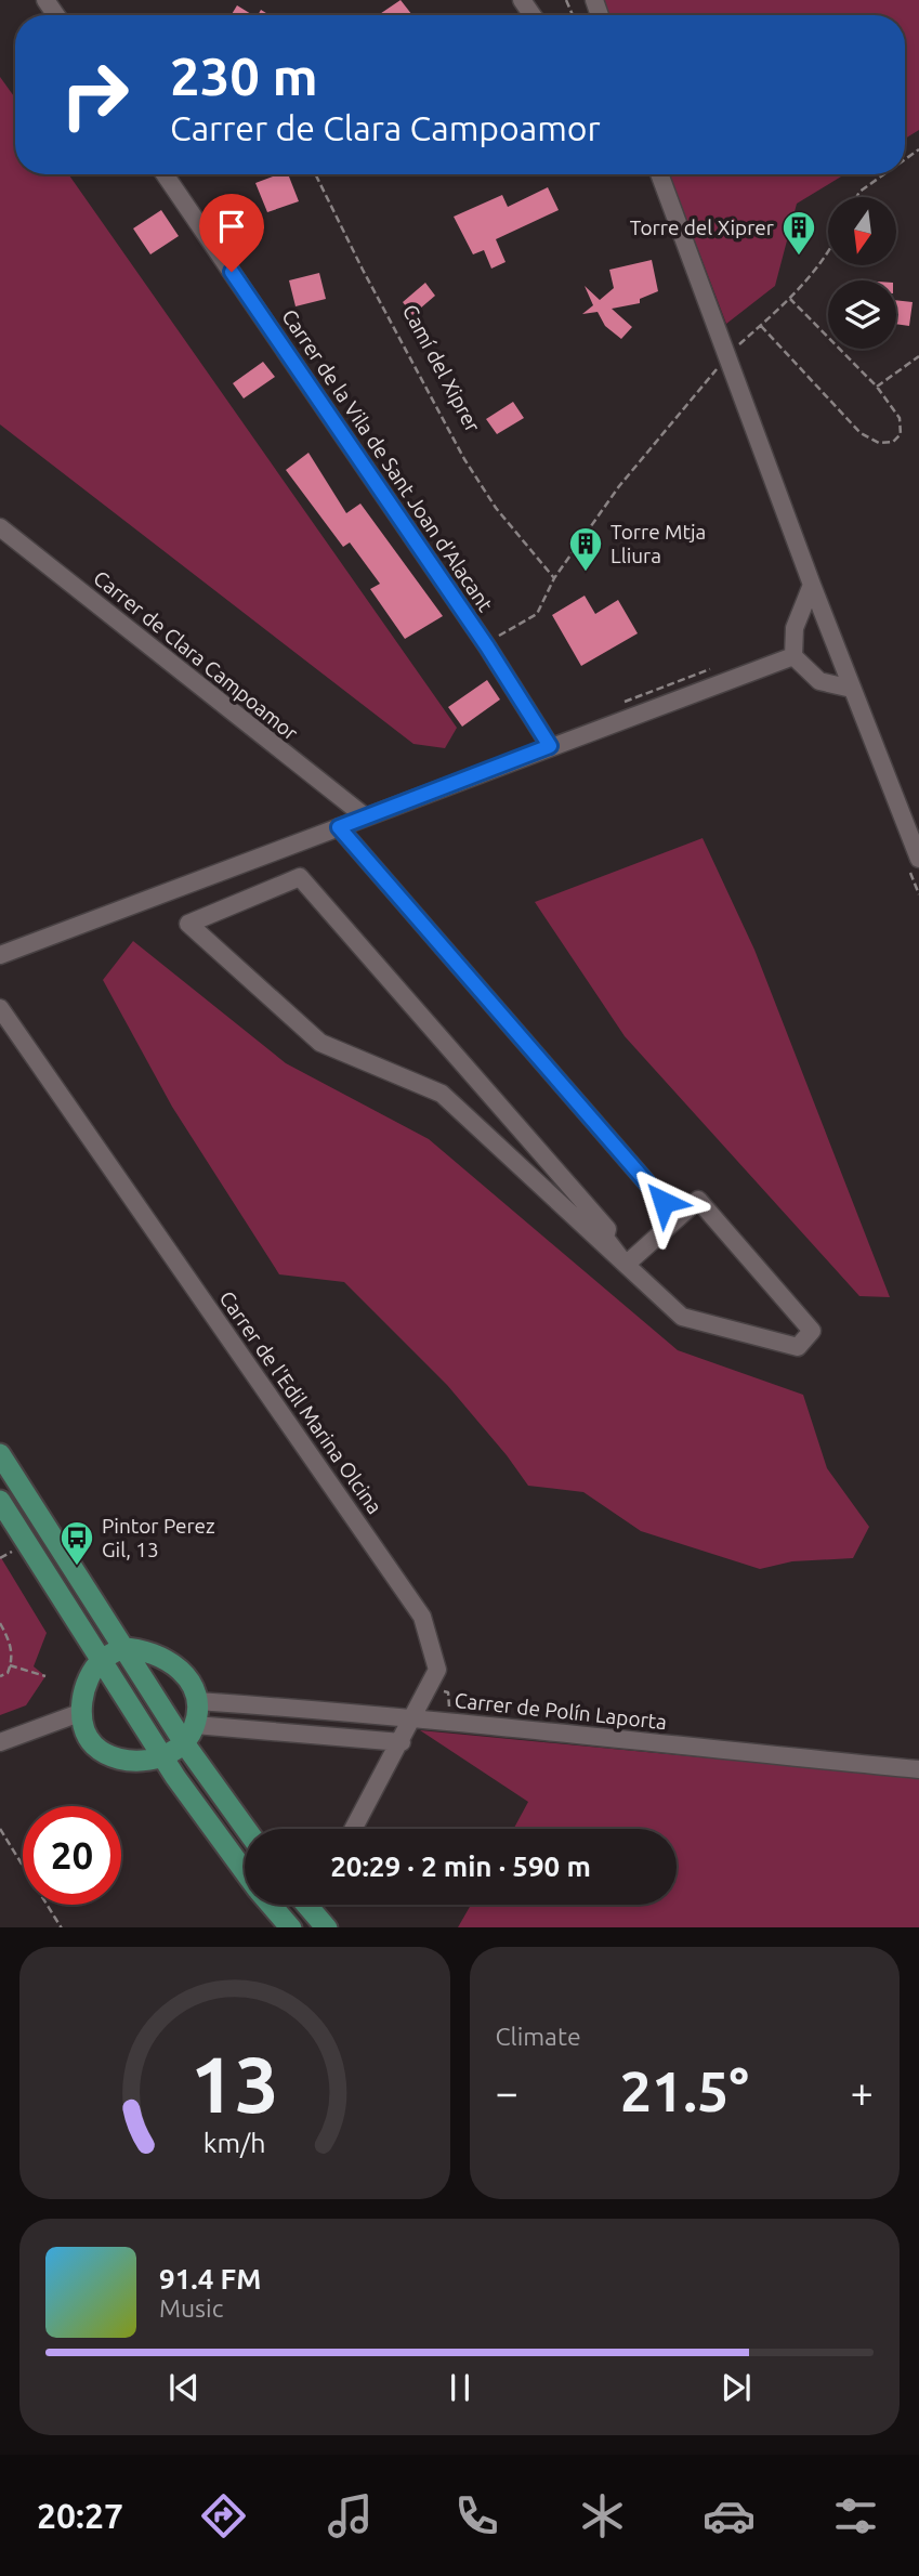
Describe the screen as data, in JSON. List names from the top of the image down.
{
  "streets": {
    "street": [
      "Carrer de la Vila de Sant Joan d'Alacant",
      "Carrer de Clara Campoamor",
      "Carrer de l'Edil Marina Olcina",
      "Carrer de Polín Laporta"
    ],
    "path": ["Camí del Xiprer"]
  },
  "crossings": [
    ["Carrer de l'Edil Marina Olcina", "Carrer de Polín Laporta"]
  ],
  "places": {
    "building": ["Torre del Xiprer", "Torre Mtja Lliura"],
    "bus stop": ["Pintor Perez Gil, 13"]
  },
  "north": "bottom",
  "page": {
    "turn": ["230 m", "Carrer de Clara Campoamor"],
    "limit": "20",
    "trip": "20:29 · 2 min · 590 m",
    "tile": "Climate",
    "heat": ["−", "21.5°", "+"],
    "song": ["91.4 FM", "Music"],
    "tabs": "20:27",
    "gauge": ["13", "km/h"]
  }
}
